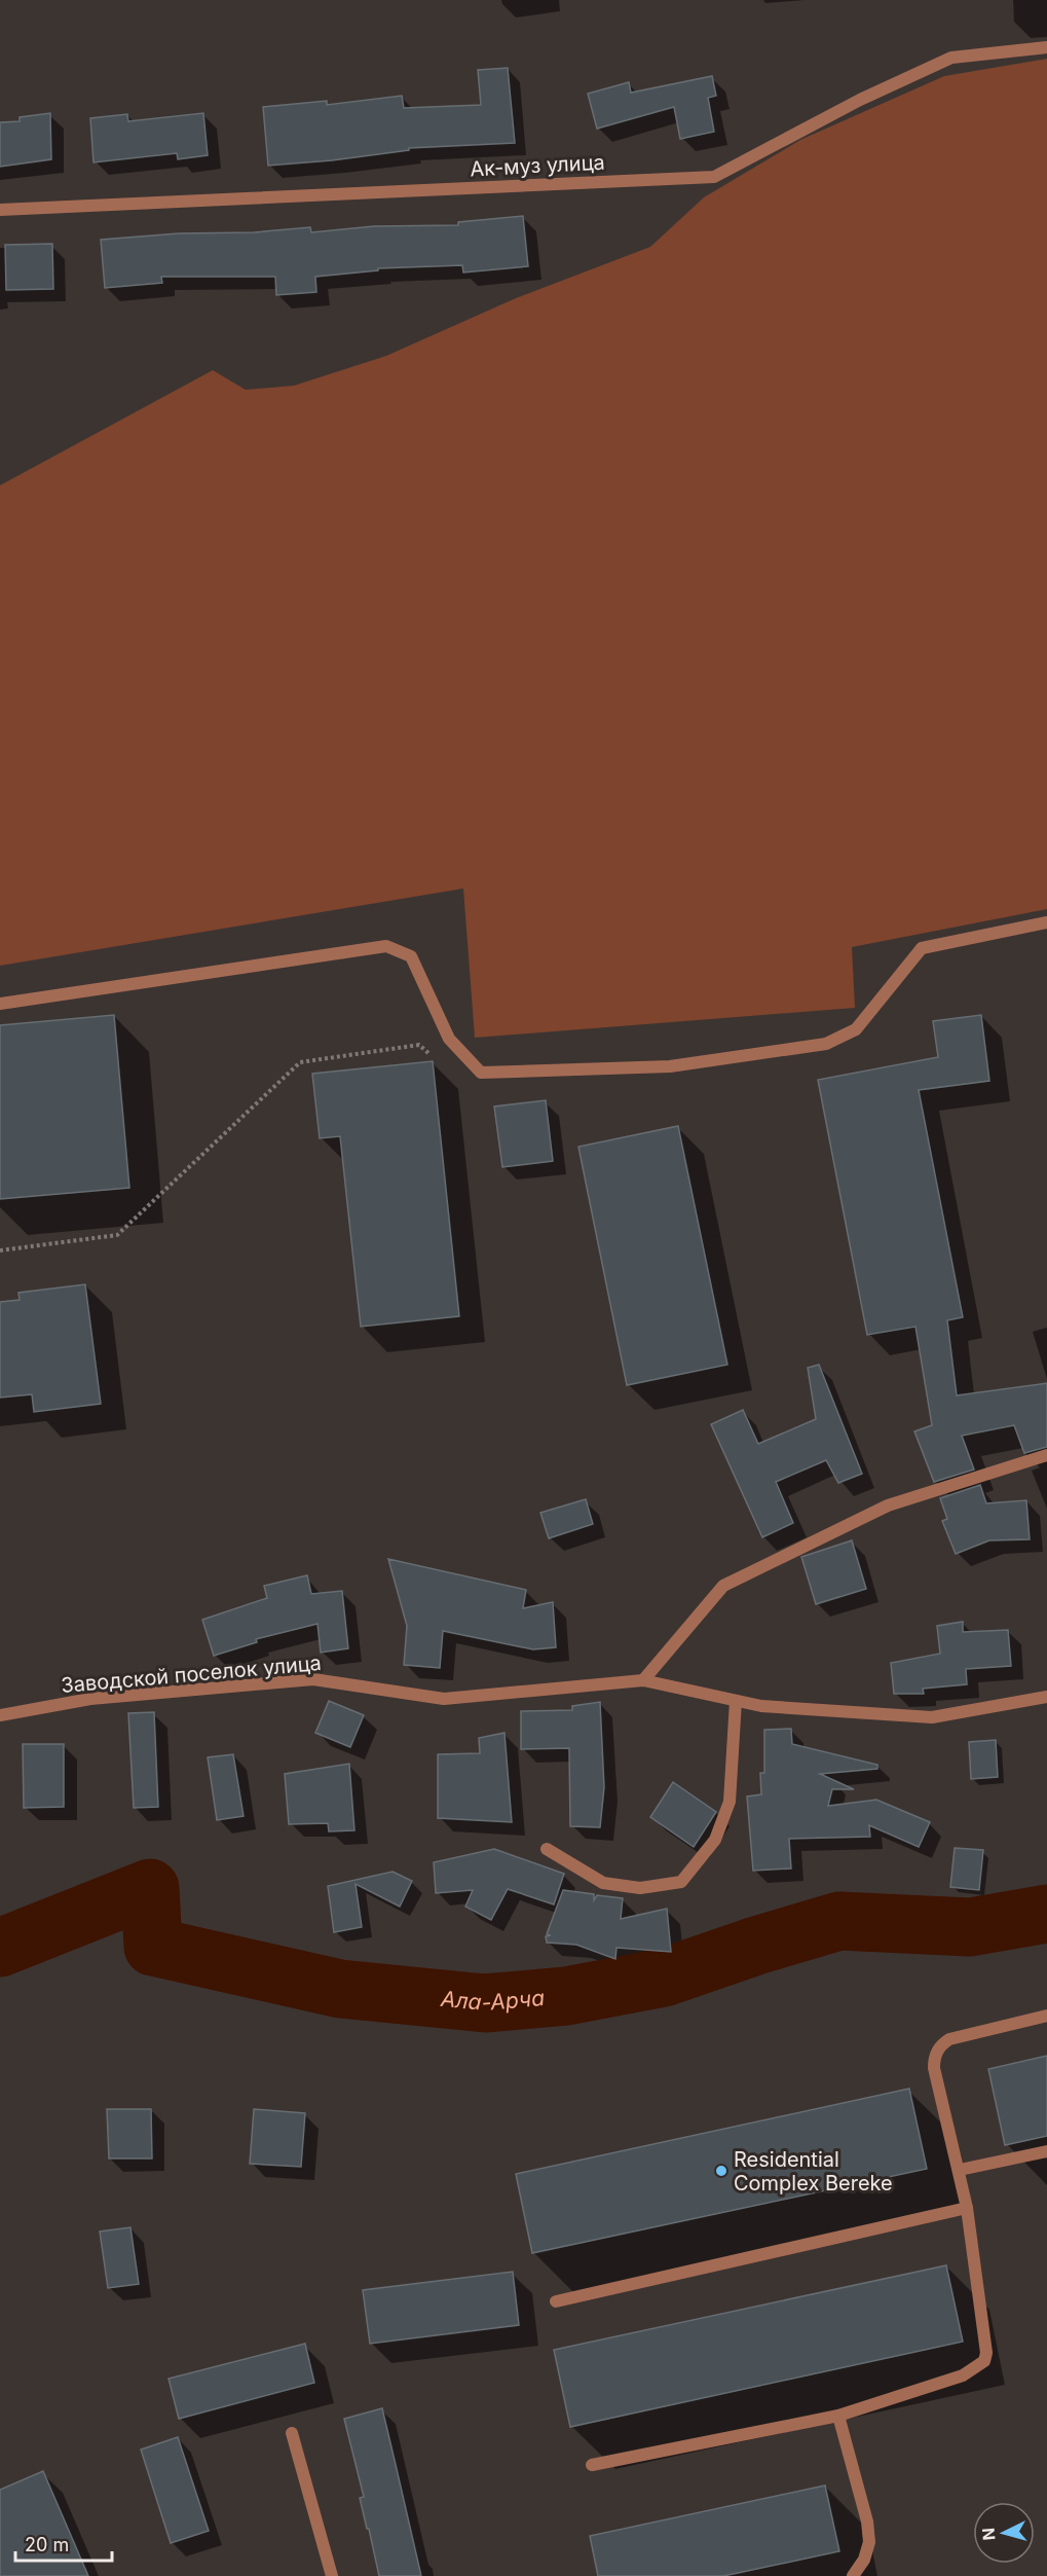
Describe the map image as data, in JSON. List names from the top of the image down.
{
  "streets": {
    "street": ["Ак-муз улица", "Заводской поселок улица"]
  },
  "water": ["Ала-Арча"],
  "places": ["Residential Complex Bereke"],
  "scale_bar": "20 m",
  "north": "left"
}
